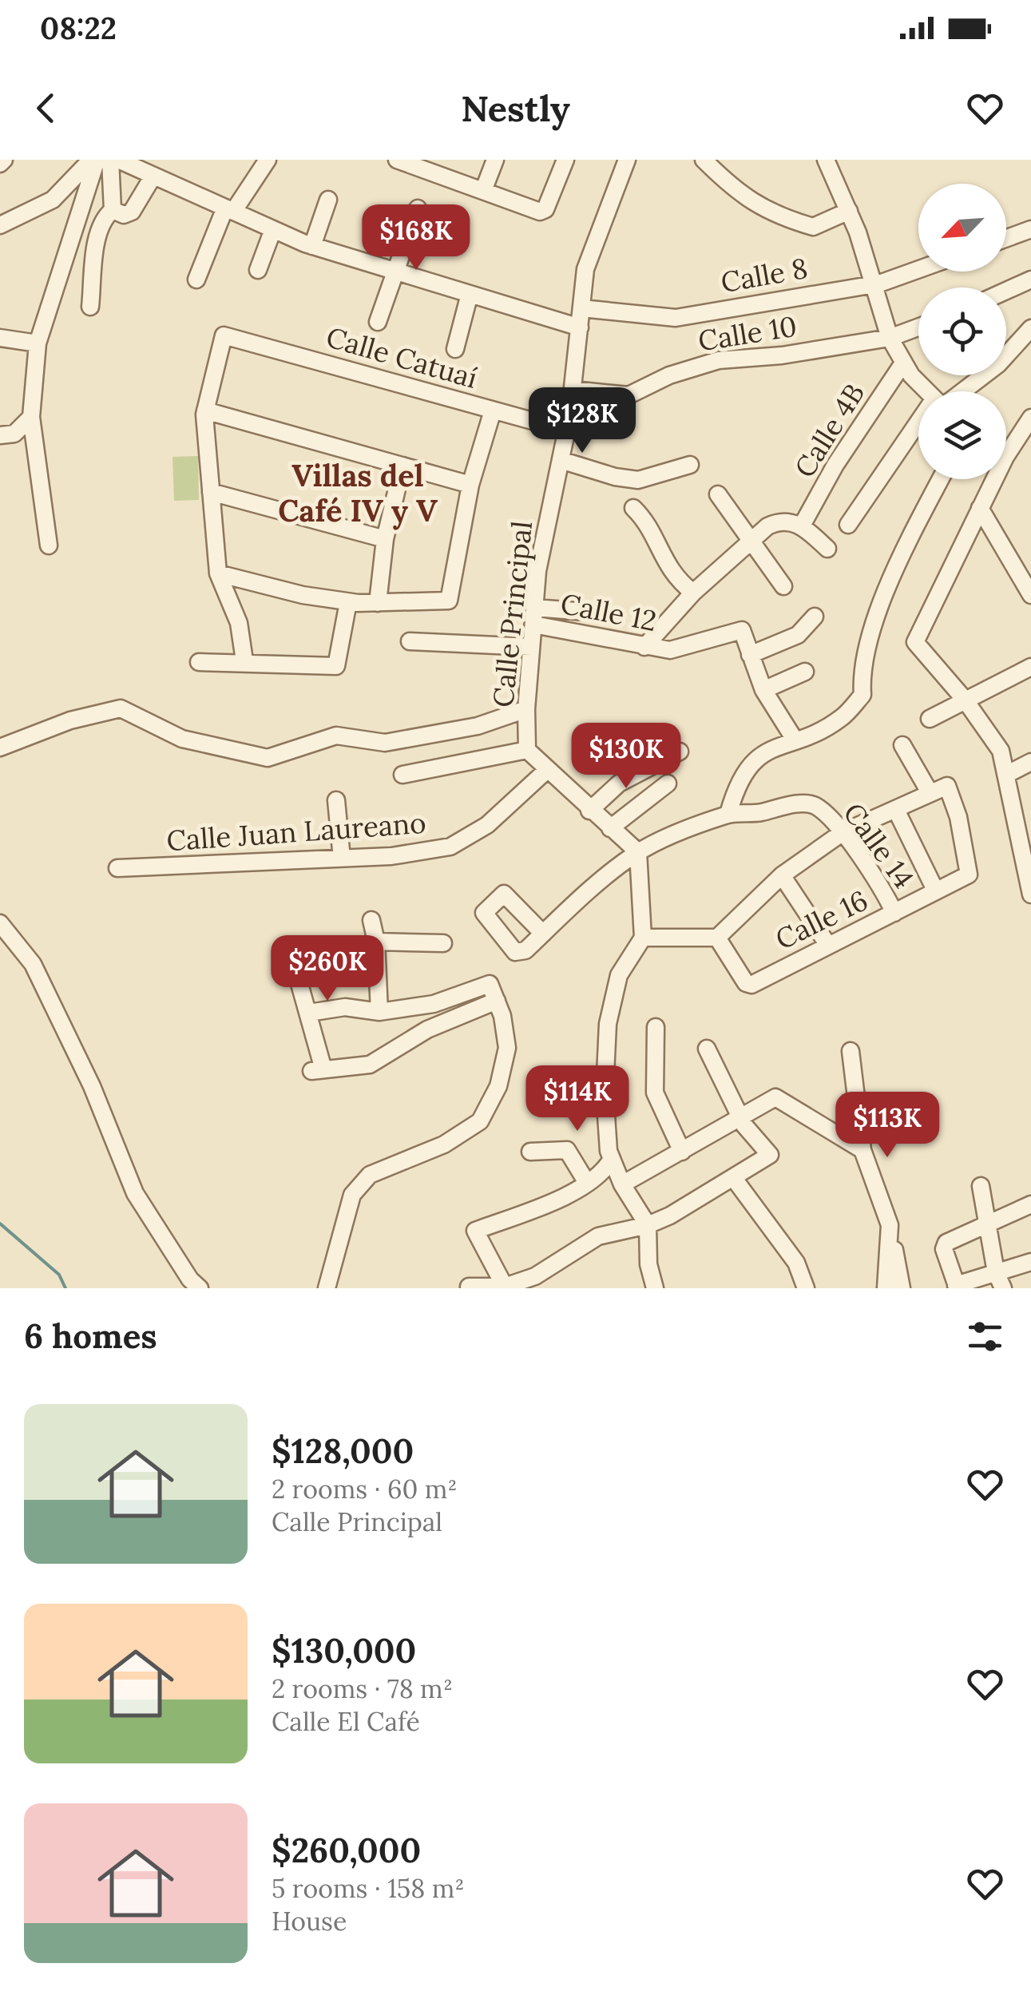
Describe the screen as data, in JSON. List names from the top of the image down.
{
  "streets": {
    "street": [
      "Calle 8",
      "Calle 10",
      "Calle Catuaí",
      "Calle 4B",
      "Calle 12",
      "Calle Principal",
      "Calle Juan Laureano",
      "Calle 14",
      "Calle 16"
    ]
  },
  "crossings": [
    ["Calle 8", "Calle Principal"],
    ["Calle 10", "Calle Principal"],
    ["Calle Catuaí", "Calle Principal"],
    ["Calle 12", "Calle Principal"],
    ["Calle 14", "Calle 16"]
  ],
  "districts": ["Villas del Café IV y V"],
  "north": "bottom left",
  "page": {
    "status": "08:22",
    "header": "Nestly",
    "price": [
      "$168K",
      "$128K",
      "$130K",
      "$260K",
      "$114K",
      "$113K"
    ],
    "heading": "6 homes",
    "list": [
      {
        "name": "$128,000",
        "note": "2 rooms · 60 m² · Calle Principal"
      },
      {
        "name": "$130,000",
        "note": "2 rooms · 78 m² · Calle El Café"
      },
      {
        "name": "$260,000",
        "note": "5 rooms · 158 m² · House"
      }
    ]
  }
}
